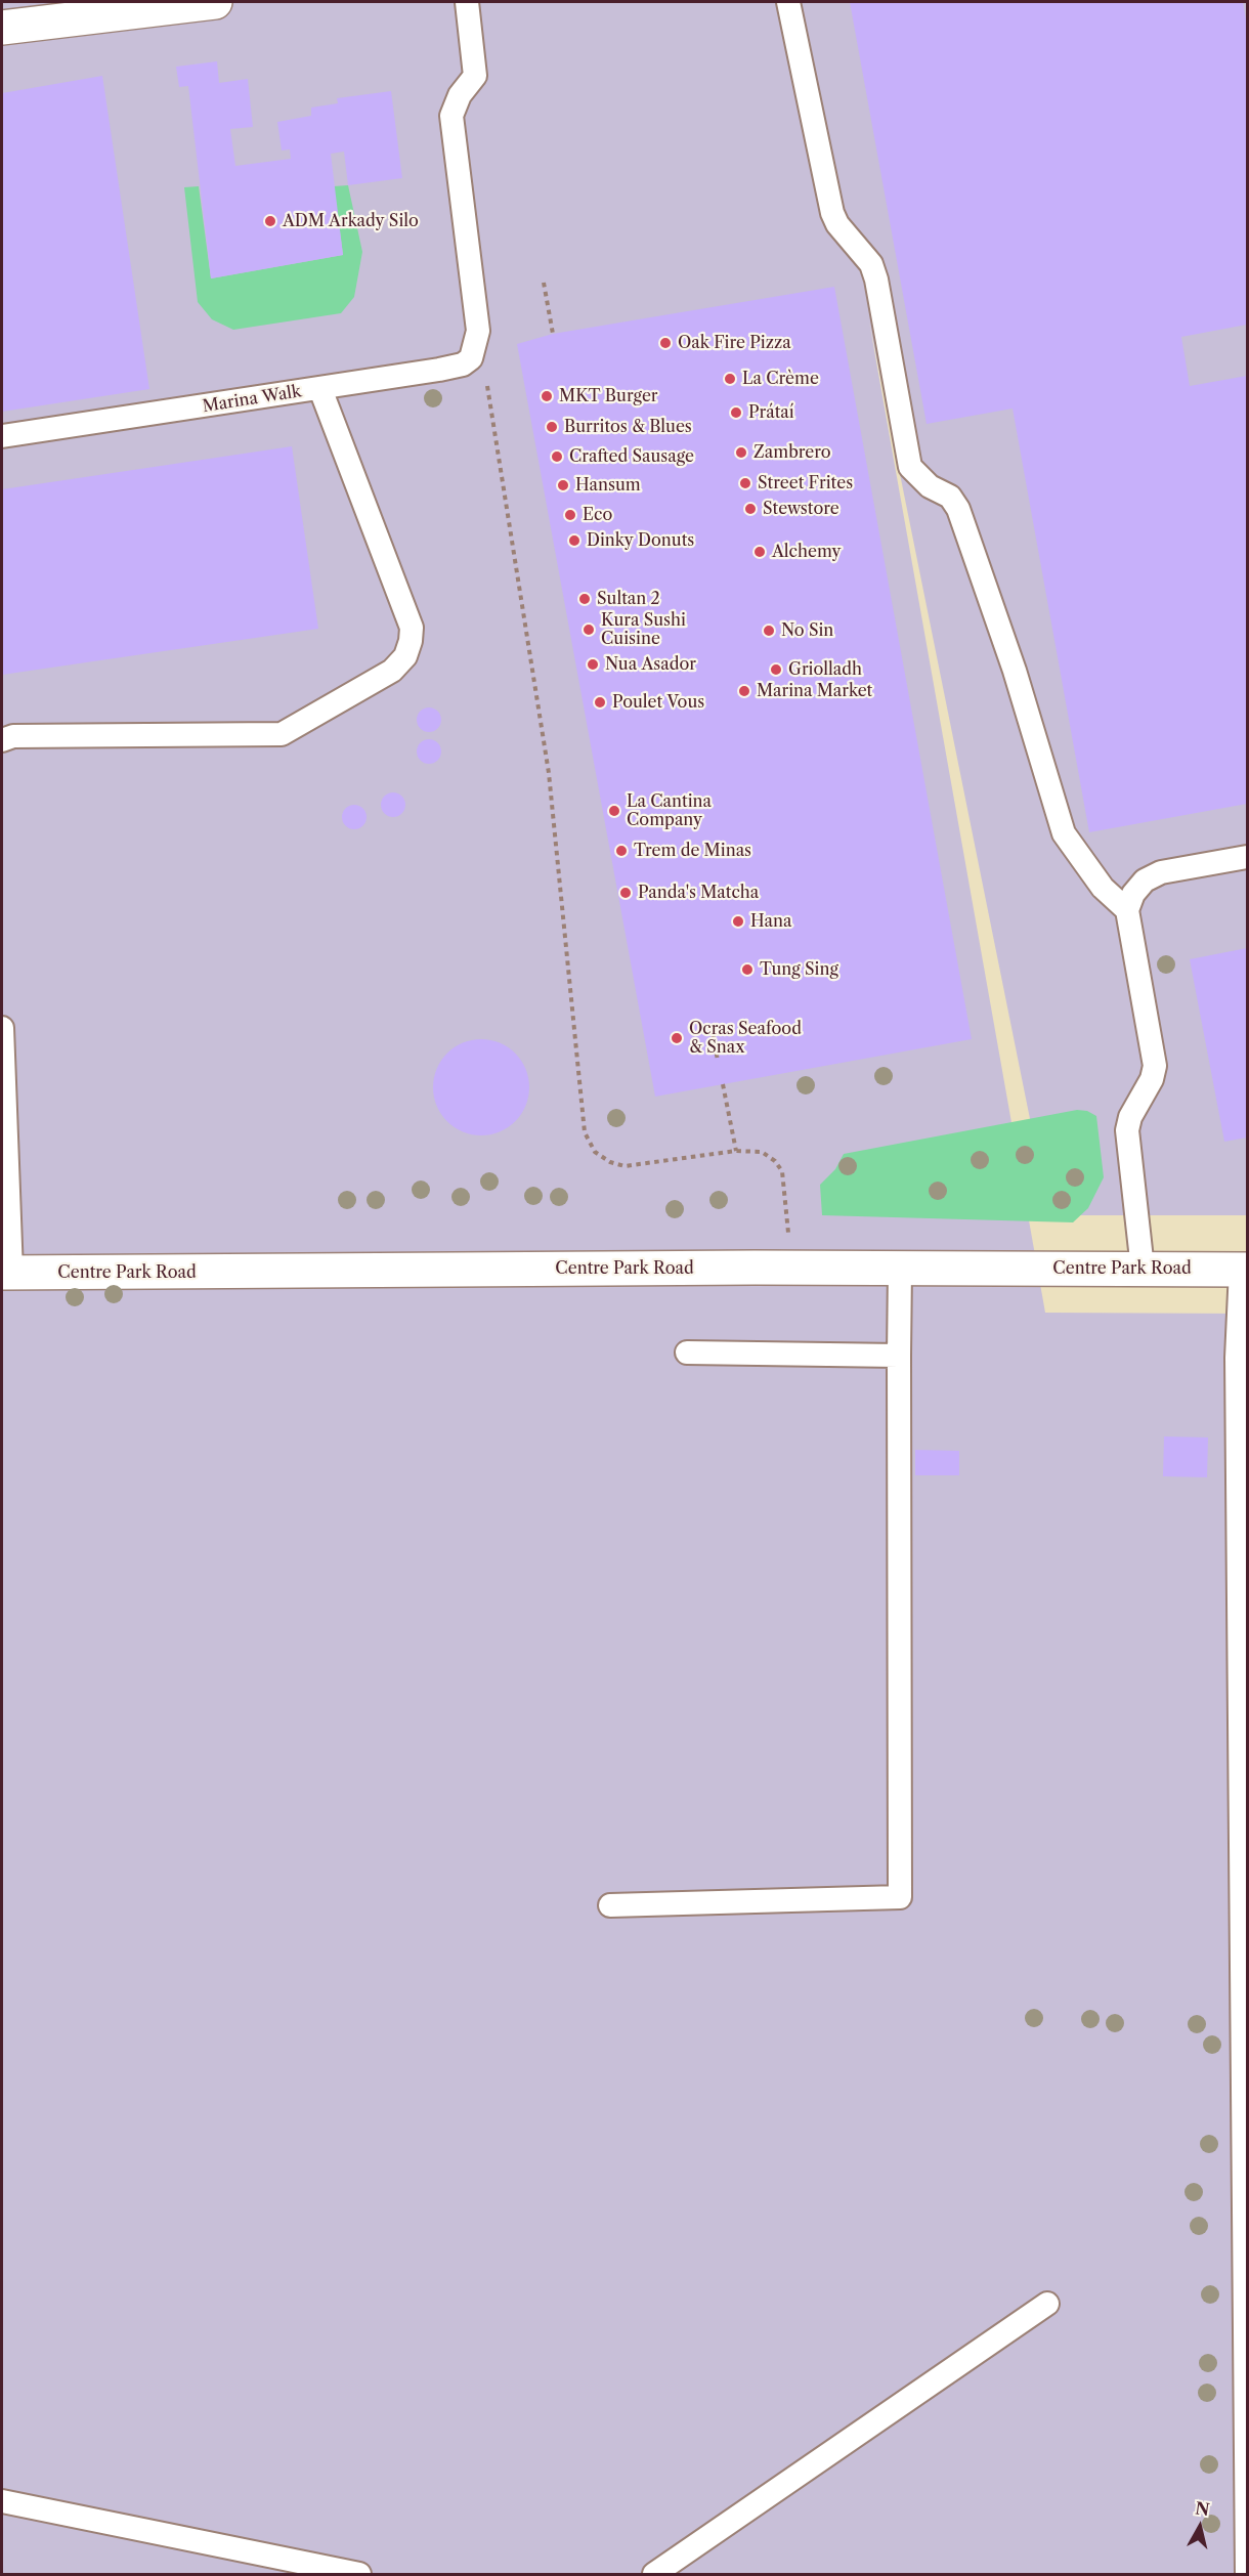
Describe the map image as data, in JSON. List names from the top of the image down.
{
  "streets": {
    "street": ["Centre Park Road"],
    "lane": ["Marina Walk"]
  },
  "places": [
    "ADM Arkady Silo",
    "Oak Fire Pizza",
    "La Crème",
    "MKT Burger",
    "Prátaí",
    "Burritos & Blues",
    "Zambrero",
    "Crafted Sausage",
    "Street Frites",
    "Hansum",
    "Stewstore",
    "Eco",
    "Dinky Donuts",
    "Alchemy",
    "Sultan 2",
    "Kura Sushi Cuisine",
    "No Sin",
    "Nua Asador",
    "Griolladh",
    "Marina Market",
    "Poulet Vous",
    "La Cantina Company",
    "Trem de Minas",
    "Panda's Matcha",
    "Hana",
    "Tung Sing",
    "Ocras Seafood & Snax"
  ],
  "north": "top"
}
